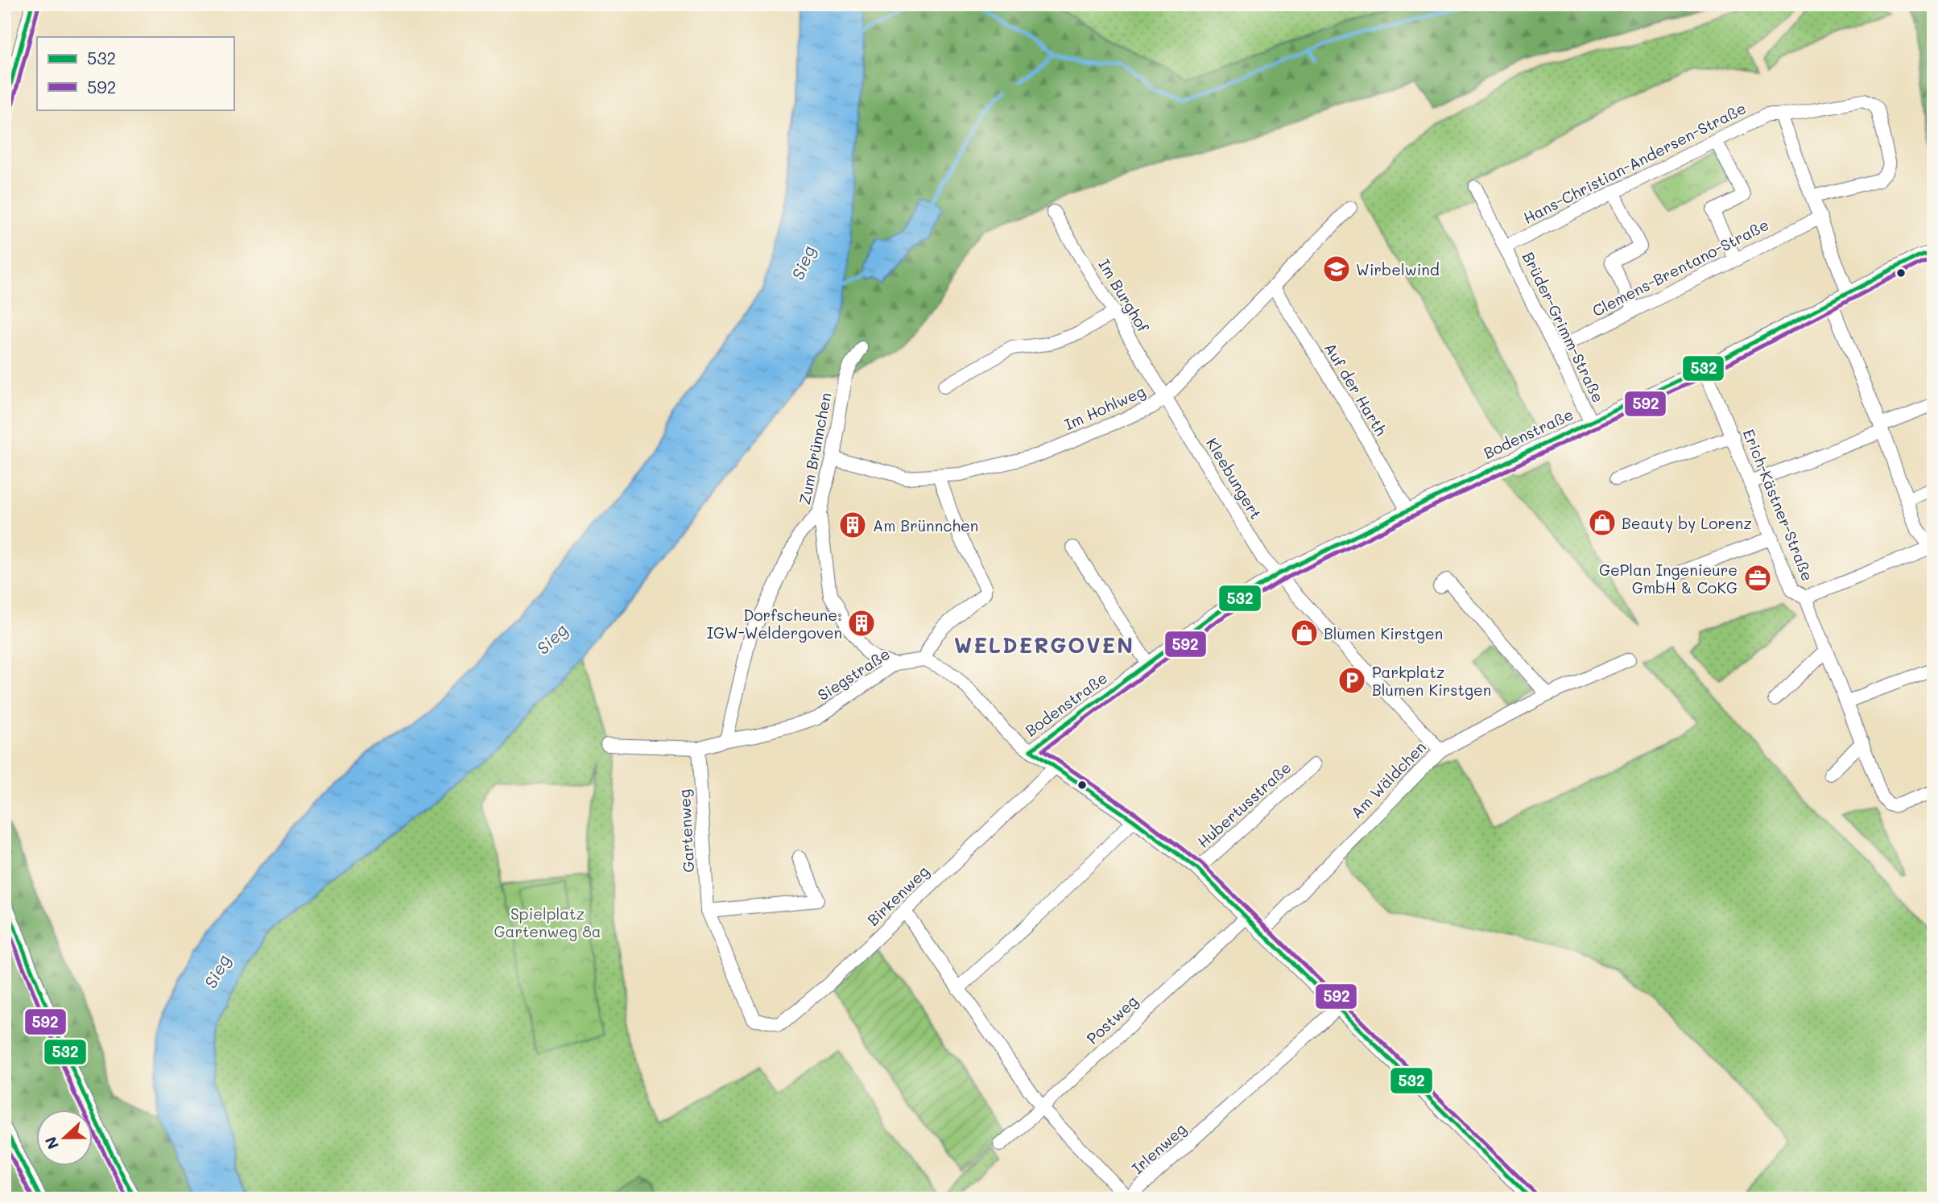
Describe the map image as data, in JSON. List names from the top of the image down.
{
  "streets": {
    "street": [
      "Hans-Christian-Andersen-Straße",
      "Clemens-Brentano-Straße",
      "Im Burghof",
      "Brüder-Grimm-Straße",
      "Auf der Harth",
      "Im Hohlweg",
      "Bodenstraße",
      "Zum Brünnchen",
      "Kleebungert",
      "Erich-Kästner-Straße",
      "Siegstraße",
      "Am Wäldchen",
      "Hubertusstraße",
      "Gartenweg",
      "Birkenweg",
      "Postweg",
      "Irlenweg"
    ]
  },
  "crossings": [
    ["Hans-Christian-Andersen-Straße", "Brüder-Grimm-Straße"],
    ["Clemens-Brentano-Straße", "Brüder-Grimm-Straße"],
    ["Im Burghof", "Im Hohlweg"],
    ["Im Burghof", "Kleebungert"],
    ["Brüder-Grimm-Straße", "Bodenstraße"],
    ["Auf der Harth", "Im Hohlweg"],
    ["Auf der Harth", "Bodenstraße"],
    ["Im Hohlweg", "Zum Brünnchen"],
    ["Im Hohlweg", "Kleebungert"],
    ["Bodenstraße", "Kleebungert"],
    ["Bodenstraße", "Erich-Kästner-Straße"],
    ["Zum Brünnchen", "Siegstraße"],
    ["Kleebungert", "Am Wäldchen"],
    ["Siegstraße", "Gartenweg"],
    ["Gartenweg", "Birkenweg"],
    ["Birkenweg", "Irlenweg"],
    ["Postweg", "Irlenweg"]
  ],
  "districts": ["WELDERGOVEN"],
  "water": ["Sieg"],
  "parks": ["Spielplatz Gartenweg 8a"],
  "places": {
    "school or university": ["Wirbelwind"],
    "shop": ["Beauty by Lorenz", "Blumen Kirstgen"],
    "building": ["Am Brünnchen", "Dorfscheune: IGW-Weldergoven"],
    "office": ["GePlan Ingenieure GmbH & CoKG"],
    "parking": ["Parkplatz Blumen Kirstgen"]
  },
  "lines": ["transit line 532", "transit line 592"],
  "legend": ["532", "592"],
  "north": "left"
}
